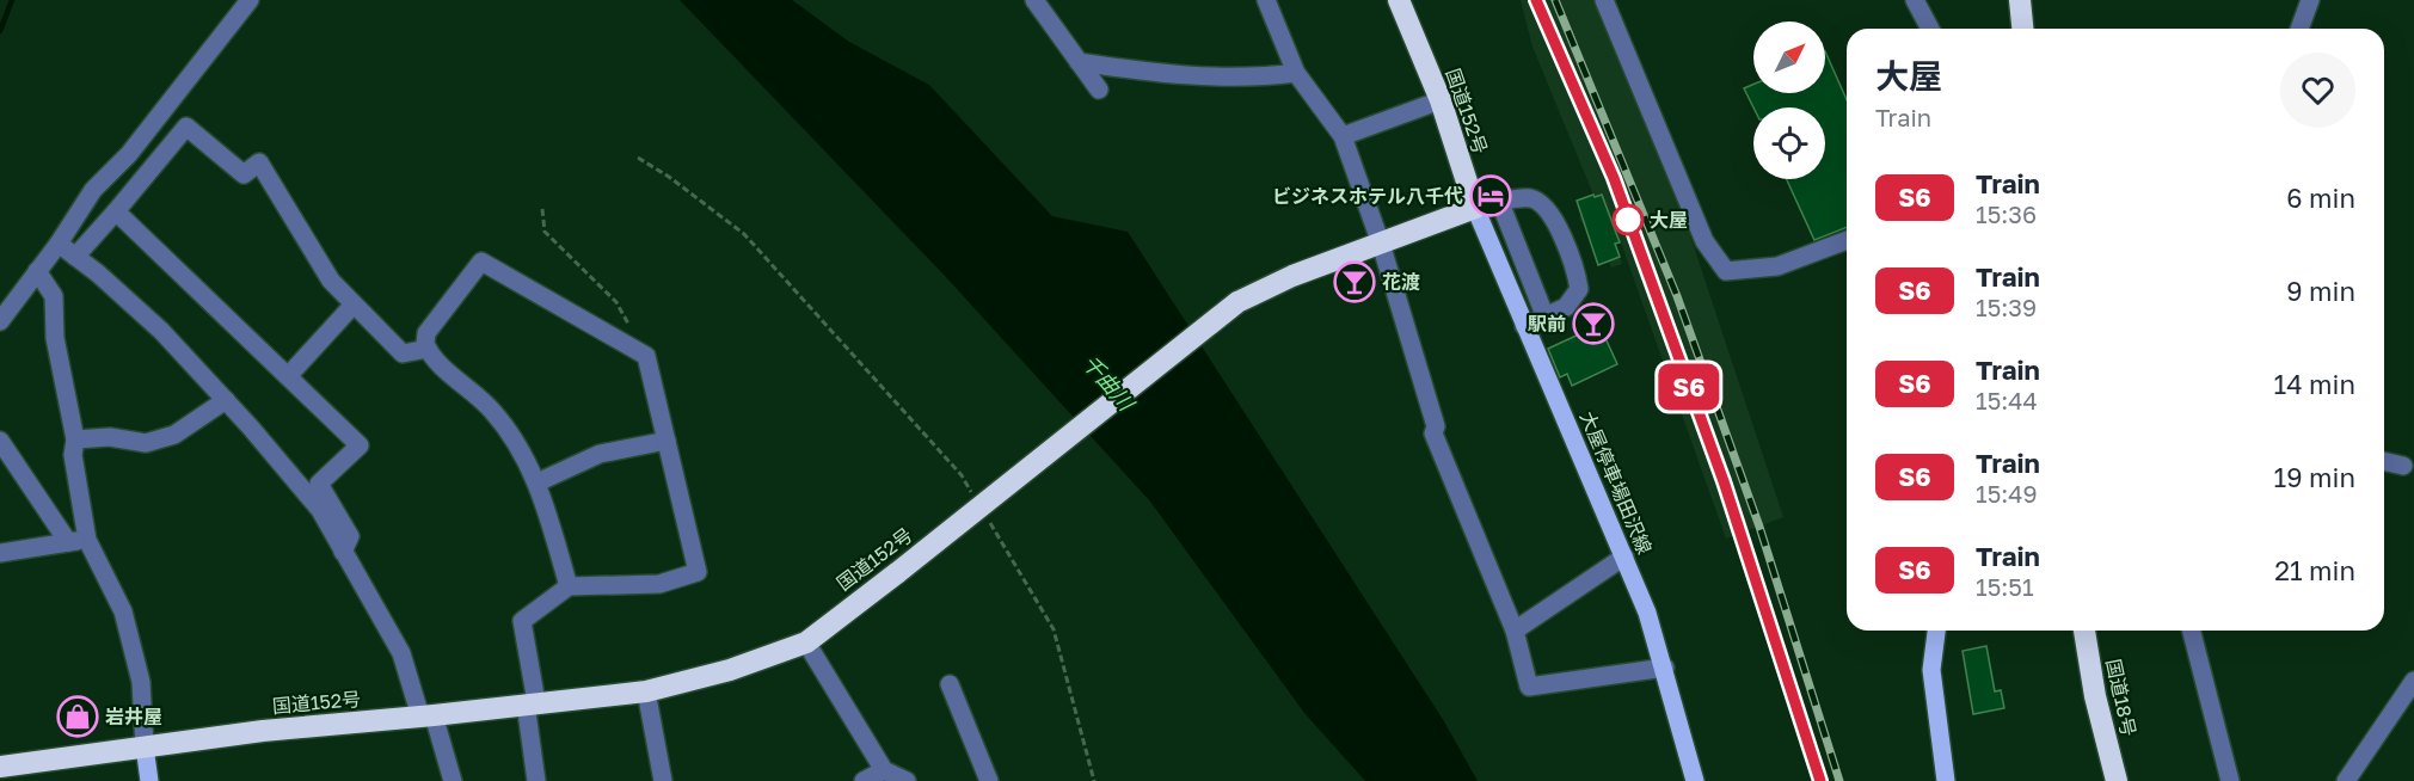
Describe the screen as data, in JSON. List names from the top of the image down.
{
  "streets": {
    "highway": ["国道152号", "国道18号"],
    "main road": ["大屋停車場田沢線"]
  },
  "crossings": [
    ["国道152号", "大屋停車場田沢線"]
  ],
  "water": ["千曲川"],
  "places": {
    "hotel": ["ビジネスホテル八千代"],
    "other": ["大屋"],
    "bar": ["花渡", "駅前"],
    "shop": ["岩井屋"]
  },
  "north": "top right",
  "page": {
    "on_map": "S6",
    "heading": ["大屋", "Train"],
    "list": [
      {
        "mark": "S6",
        "name": "Train",
        "note": "15:36",
        "value": "6 min"
      },
      {
        "mark": "S6",
        "name": "Train",
        "note": "15:39",
        "value": "9 min"
      },
      {
        "mark": "S6",
        "name": "Train",
        "note": "15:44",
        "value": "14 min"
      },
      {
        "mark": "S6",
        "name": "Train",
        "note": "15:49",
        "value": "19 min"
      },
      {
        "mark": "S6",
        "name": "Train",
        "note": "15:51",
        "value": "21 min"
      }
    ]
  }
}
